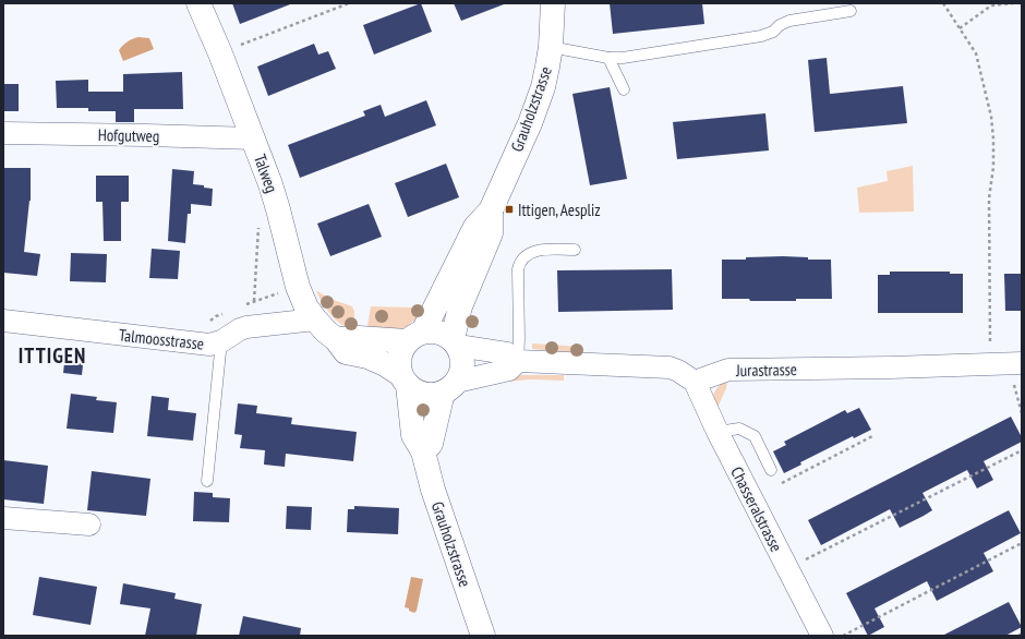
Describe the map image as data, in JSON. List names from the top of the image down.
{
  "streets": {
    "street": [
      "Grauholzstrasse",
      "Hofgutweg",
      "Talweg",
      "Talmoosstrasse",
      "Jurastrasse",
      "Chasseralstrasse"
    ]
  },
  "crossings": [
    ["Grauholzstrasse", "Talweg"],
    ["Hofgutweg", "Talweg"],
    ["Talweg", "Talmoosstrasse"],
    ["Jurastrasse", "Chasseralstrasse"]
  ],
  "districts": ["ITTIGEN"],
  "places": {
    "transit": ["Ittigen, Aespliz"]
  }
}
